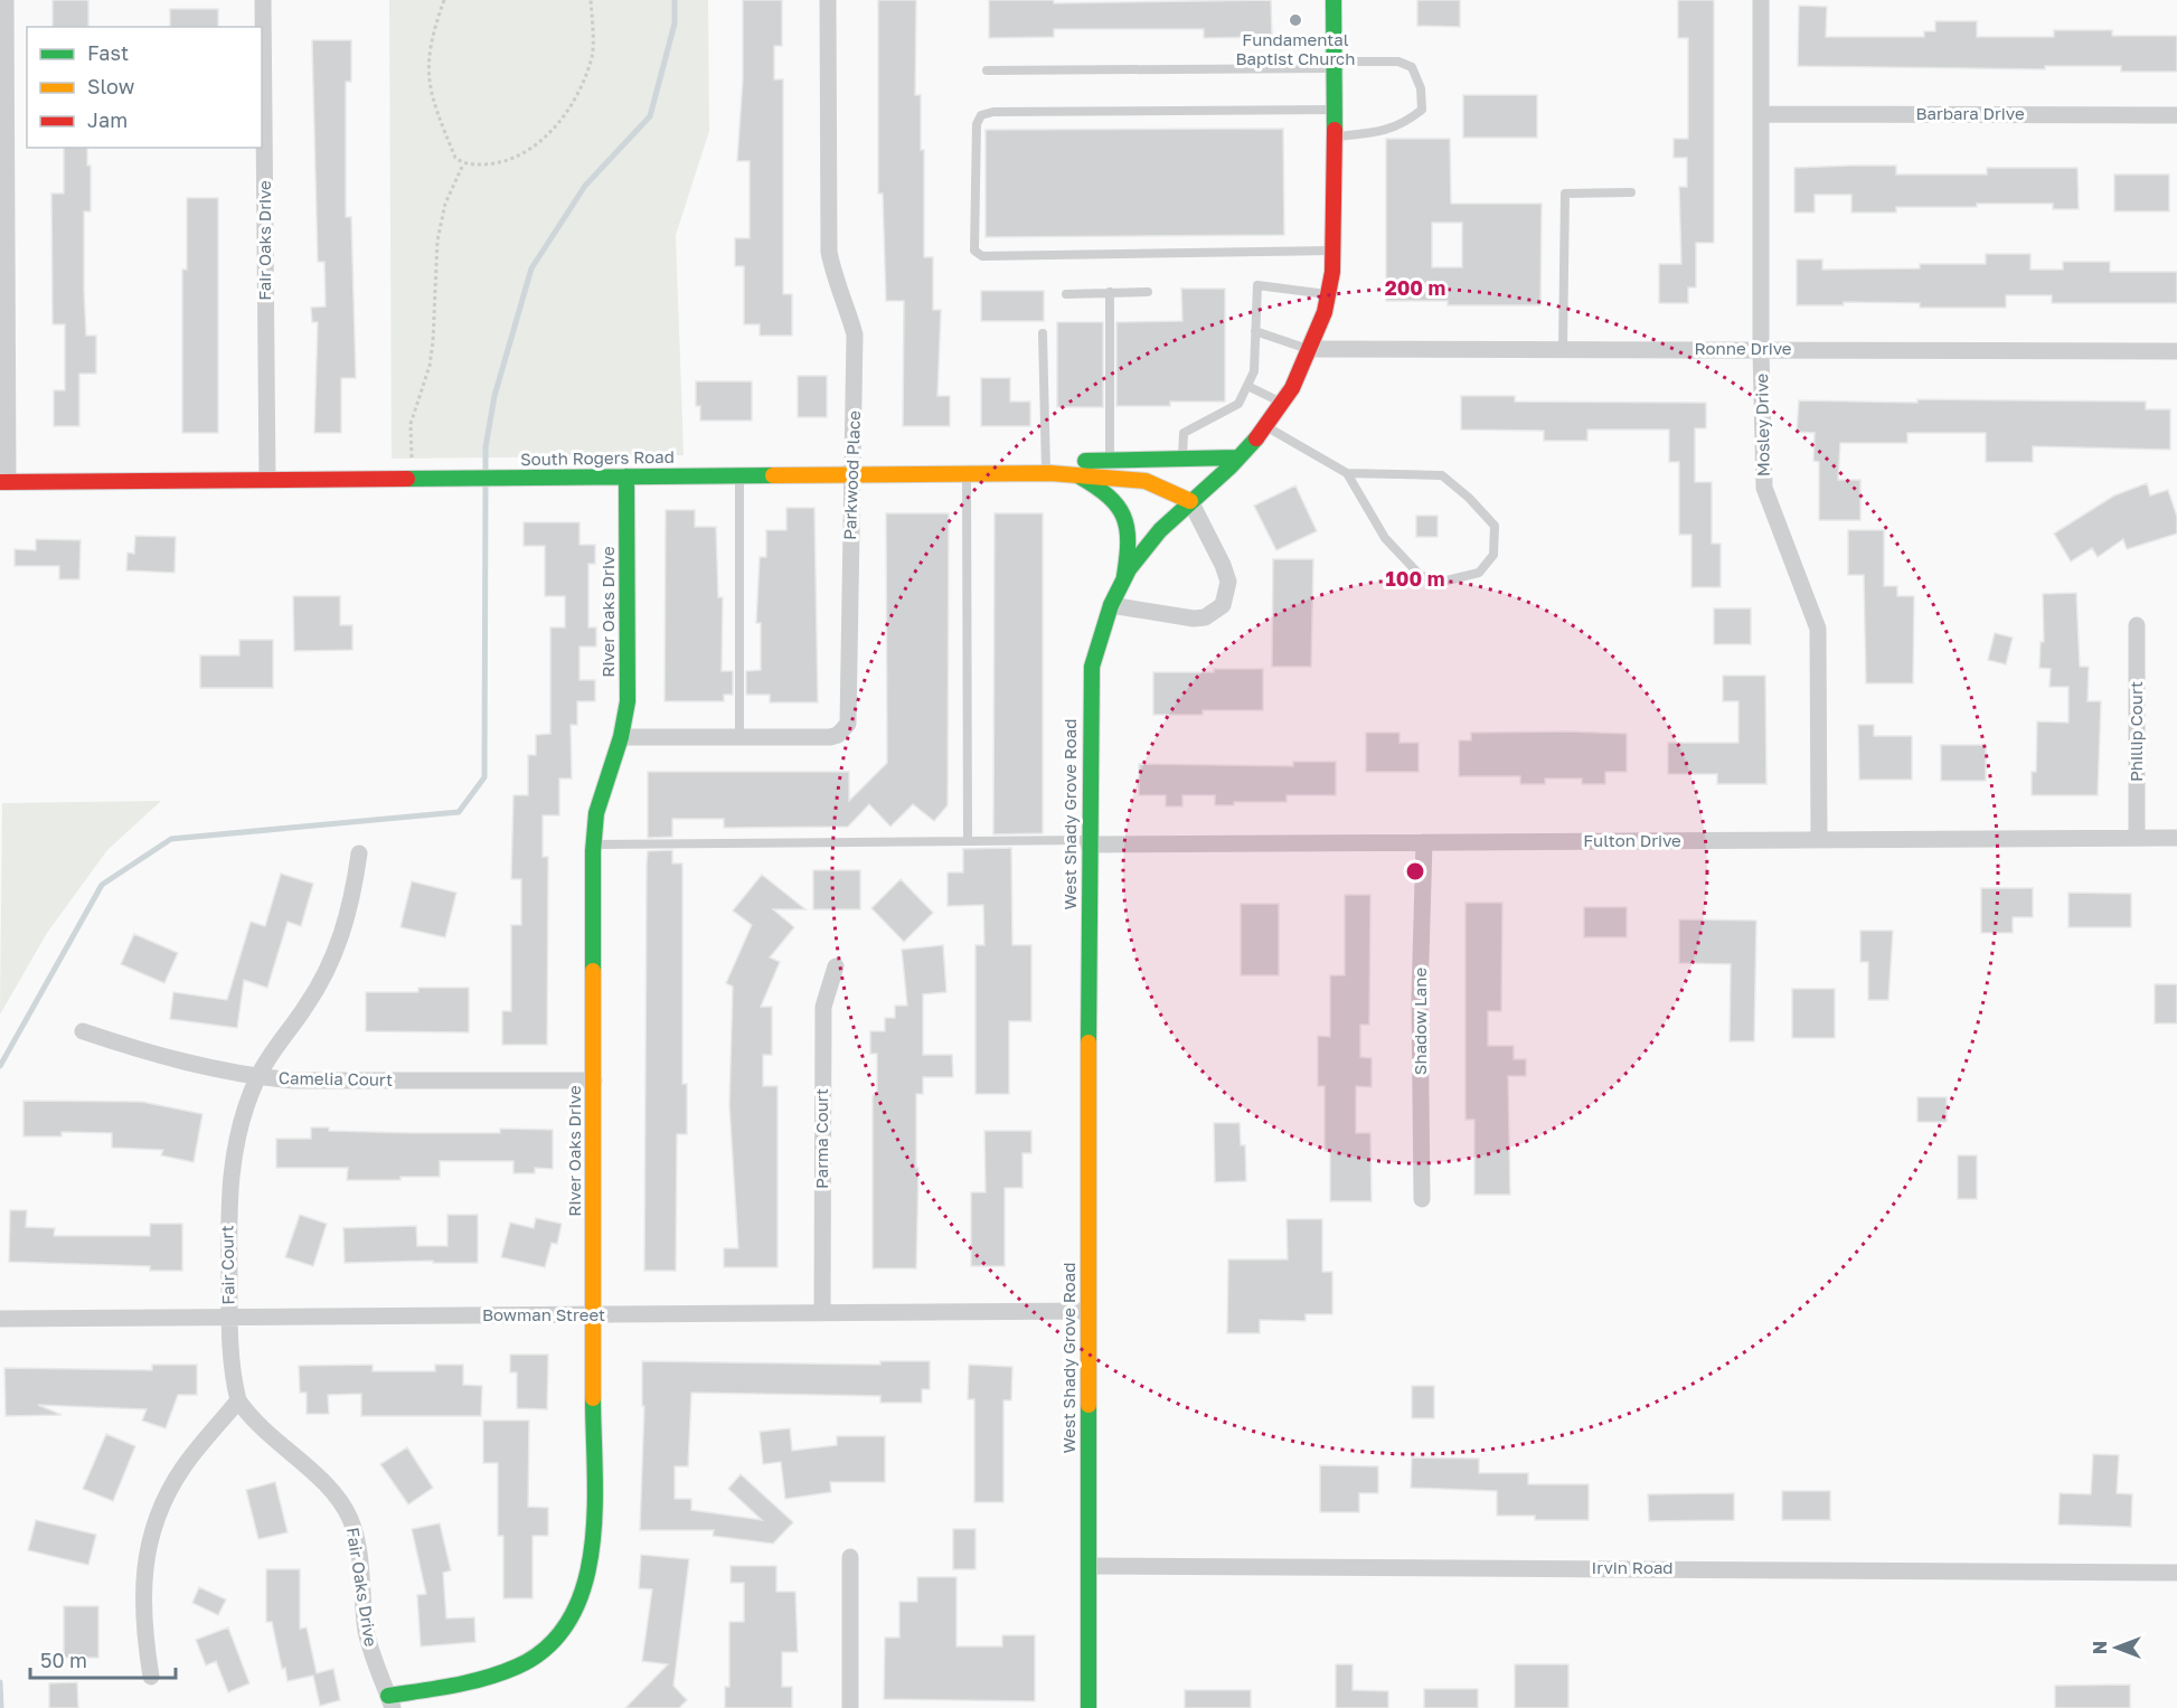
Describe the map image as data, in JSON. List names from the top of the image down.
{
  "streets": {
    "street": [
      "Barbara Drive",
      "Fair Oaks Drive",
      "Ronne Drive",
      "Mosley Drive",
      "South Rogers Road",
      "Parkwood Place",
      "River Oaks Drive",
      "Phillip Court",
      "West Shady Grove Road",
      "Fulton Drive",
      "Shadow Lane",
      "Camelia Court",
      "Parma Court",
      "Fair Court",
      "Bowman Street",
      "Irvin Road"
    ]
  },
  "crossings": [
    ["Barbara Drive", "Mosley Drive"],
    ["Fair Oaks Drive", "South Rogers Road"],
    ["Fair Oaks Drive", "River Oaks Drive"],
    ["Fair Oaks Drive", "Fair Court"],
    ["Ronne Drive", "Mosley Drive"],
    ["Ronne Drive", "West Shady Grove Road"],
    ["Mosley Drive", "Fulton Drive"],
    ["South Rogers Road", "Parkwood Place"],
    ["South Rogers Road", "River Oaks Drive"],
    ["South Rogers Road", "West Shady Grove Road"],
    ["Parkwood Place", "River Oaks Drive"],
    ["River Oaks Drive", "Camelia Court"],
    ["River Oaks Drive", "Bowman Street"],
    ["Phillip Court", "Fulton Drive"],
    ["West Shady Grove Road", "Fulton Drive"],
    ["West Shady Grove Road", "Bowman Street"],
    ["West Shady Grove Road", "Irvin Road"],
    ["Fulton Drive", "Shadow Lane"],
    ["Camelia Court", "Fair Court"],
    ["Parma Court", "Bowman Street"],
    ["Fair Court", "Bowman Street"]
  ],
  "places": ["Fundamental Baptist Church"],
  "legend": ["Fast", "Slow", "Jam"],
  "scale_bar": "50 m",
  "north": "left",
  "rings": ["200 m", "100 m"]
}
